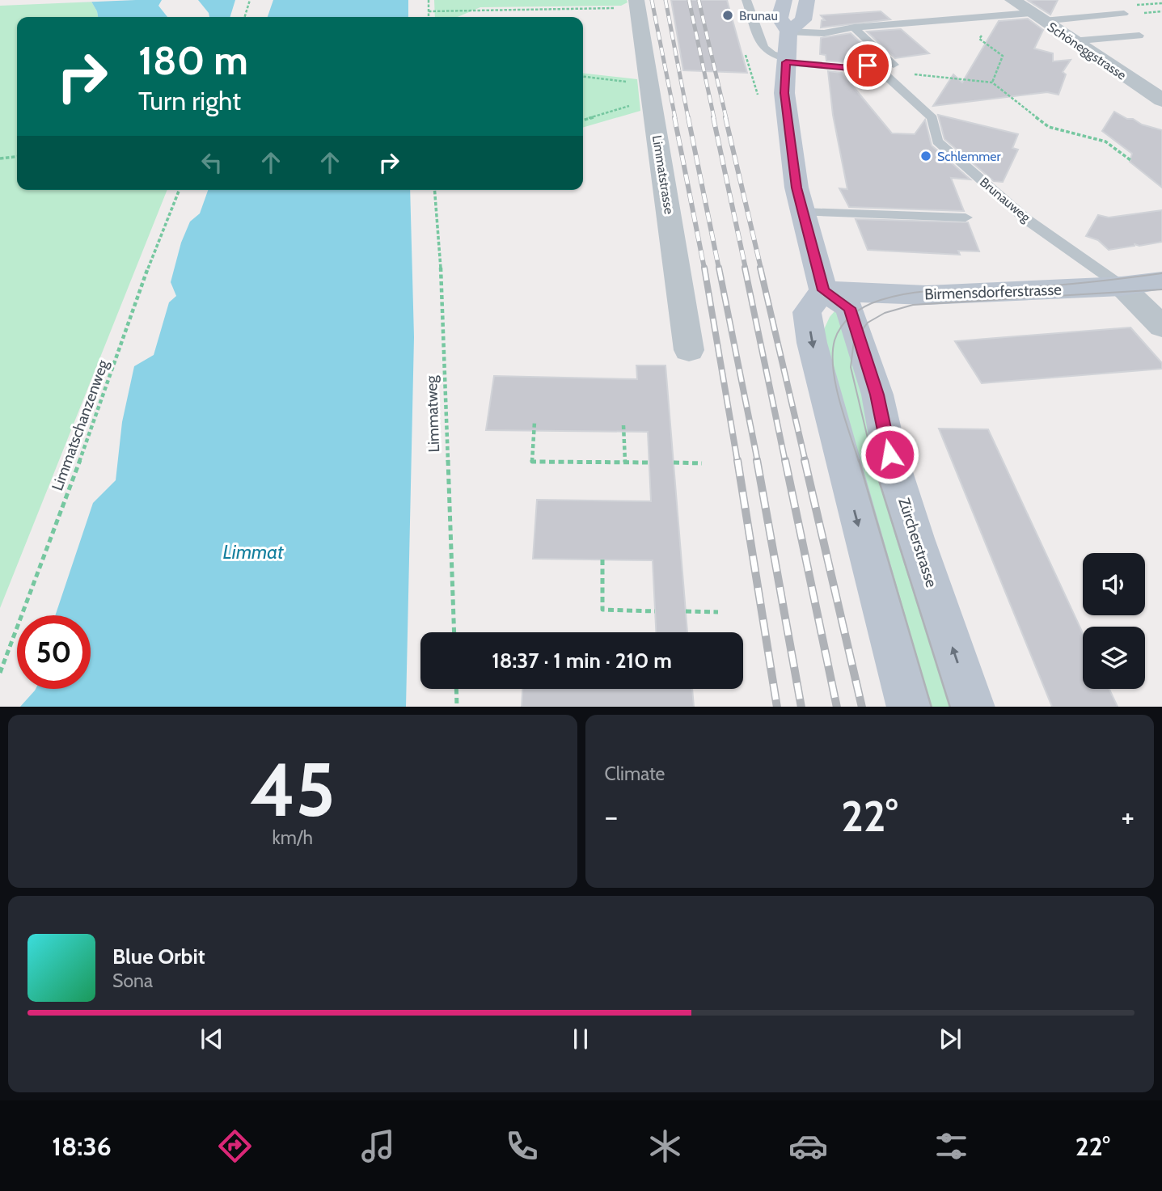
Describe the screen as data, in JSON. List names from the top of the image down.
{
  "streets": {
    "main road": ["Birmensdorferstrasse", "Zürcherstrasse"],
    "street": ["Schöneggstrasse", "Limmatstrasse"],
    "lane": ["Brunauweg"],
    "path": ["Limmatweg", "Limmatschanzenweg"]
  },
  "crossings": [
    ["Brunauweg", "Birmensdorferstrasse"],
    ["Birmensdorferstrasse", "Zürcherstrasse"]
  ],
  "water": ["Limmat"],
  "places": ["Brunau", "Schlemmer"],
  "page": {
    "turn": ["180 m", "Turn right"],
    "limit": "50",
    "trip": "18:37 · 1 min · 210 m",
    "tile": [
      ["45", "km/h"],
      "Climate"
    ],
    "heat": ["−", "22°", "+"],
    "song": ["Blue Orbit", "Sona"],
    "tabs": ["18:36", "22°"]
  }
}
